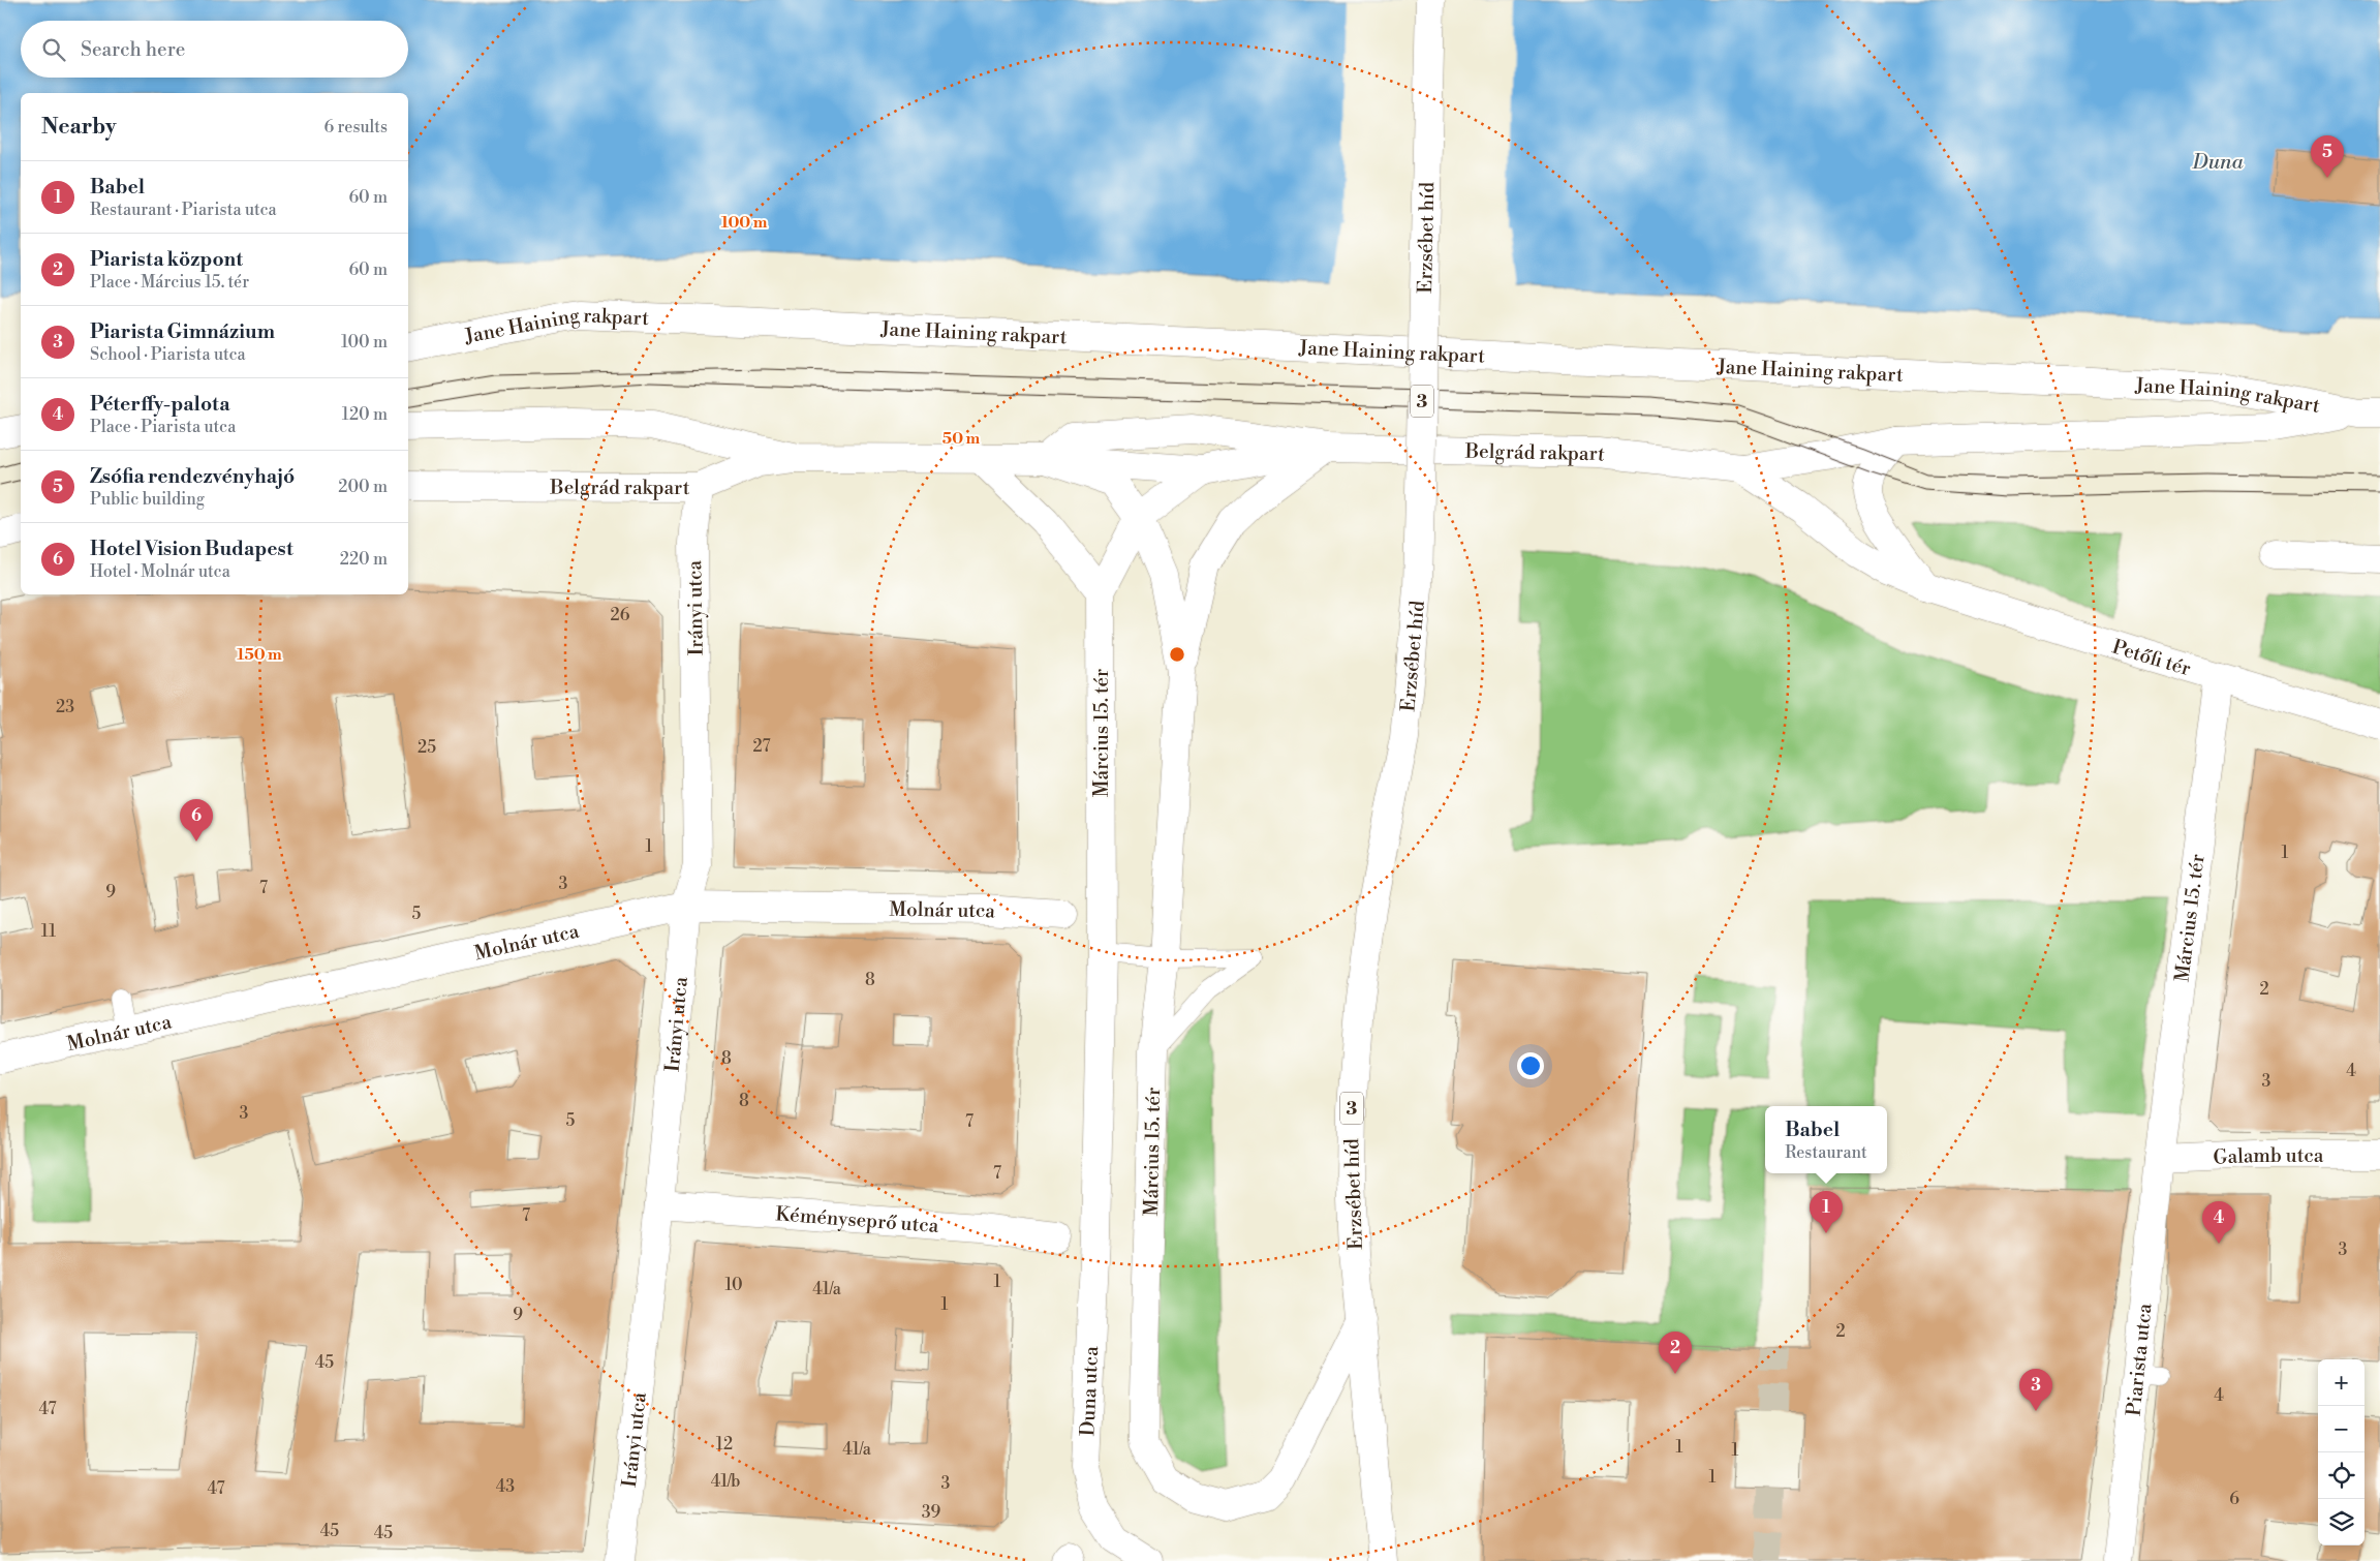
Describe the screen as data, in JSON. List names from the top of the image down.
{
  "streets": {
    "street": [
      "Erzsébet híd",
      "Jane Haining rakpart",
      "3",
      "Belgrád rakpart",
      "Irányi utca",
      "Petőfi tér",
      "Március 15. tér",
      "Molnár utca",
      "Galamb utca",
      "Kéményseprő utca",
      "Piarista utca",
      "Duna utca"
    ]
  },
  "crossings": [
    ["Erzsébet híd", "3"],
    ["Erzsébet híd", "Március 15. tér"],
    ["3", "Március 15. tér"],
    ["Belgrád rakpart", "Irányi utca"],
    ["Belgrád rakpart", "Petőfi tér"],
    ["Belgrád rakpart", "Március 15. tér"],
    ["Irányi utca", "Molnár utca"],
    ["Irányi utca", "Kéményseprő utca"],
    ["Petőfi tér", "Március 15. tér"],
    ["Március 15. tér", "Galamb utca"],
    ["Március 15. tér", "Piarista utca"],
    ["Március 15. tér", "Duna utca"],
    ["Galamb utca", "Piarista utca"]
  ],
  "water": ["Duna"],
  "house_numbers": [
    "26",
    "23",
    "27",
    "25",
    "1",
    "1",
    "3",
    "7",
    "9",
    "5",
    "11",
    "8",
    "2",
    "8",
    "4",
    "3",
    "8",
    "3",
    "5",
    "7",
    "7",
    "7",
    "3",
    "1",
    "10",
    "41/a",
    "1",
    "9",
    "2",
    "45",
    "4",
    "47",
    "12",
    "1",
    "41/a",
    "1",
    "1",
    "41/b",
    "3",
    "43",
    "47",
    "6",
    "39",
    "45",
    "45"
  ],
  "page": {
    "search": "Search here",
    "heading": ["Nearby", "6 results"],
    "pins": [
      "5",
      "6",
      "1",
      "4",
      "2",
      "3"
    ],
    "list": [
      {
        "mark": "1",
        "name": "Babel",
        "note": "Restaurant · Piarista utca",
        "value": "60 m"
      },
      {
        "mark": "2",
        "name": "Piarista központ",
        "note": "Place · Március 15. tér",
        "value": "60 m"
      },
      {
        "mark": "3",
        "name": "Piarista Gimnázium",
        "note": "School · Piarista utca",
        "value": "100 m"
      },
      {
        "mark": "4",
        "name": "Péterffy-palota",
        "note": "Place · Piarista utca",
        "value": "120 m"
      },
      {
        "mark": "5",
        "name": "Zsófia rendezvényhajó",
        "note": "Public building",
        "value": "200 m"
      },
      {
        "mark": "6",
        "name": "Hotel Vision Budapest",
        "note": "Hotel · Molnár utca",
        "value": "220 m"
      }
    ],
    "popup": ["Babel", "Restaurant"],
    "map_buttons": ["+", "−"]
  },
  "rings": ["100 m", "50 m", "150 m"]
}
